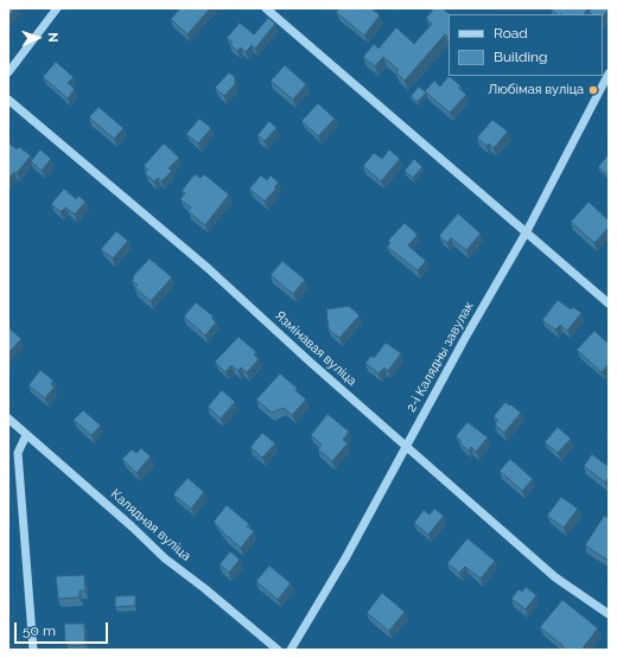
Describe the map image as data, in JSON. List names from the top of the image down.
{
  "streets": {
    "street": ["Язмінавая вуліца", "2-і Калядны завулак", "Калядная вуліца"]
  },
  "crossings": [
    ["Язмінавая вуліца", "2-і Калядны завулак"]
  ],
  "places": ["Любімая вуліца"],
  "legend": ["Road", "Building"],
  "scale_bar": "50 m",
  "north": "right"
}
